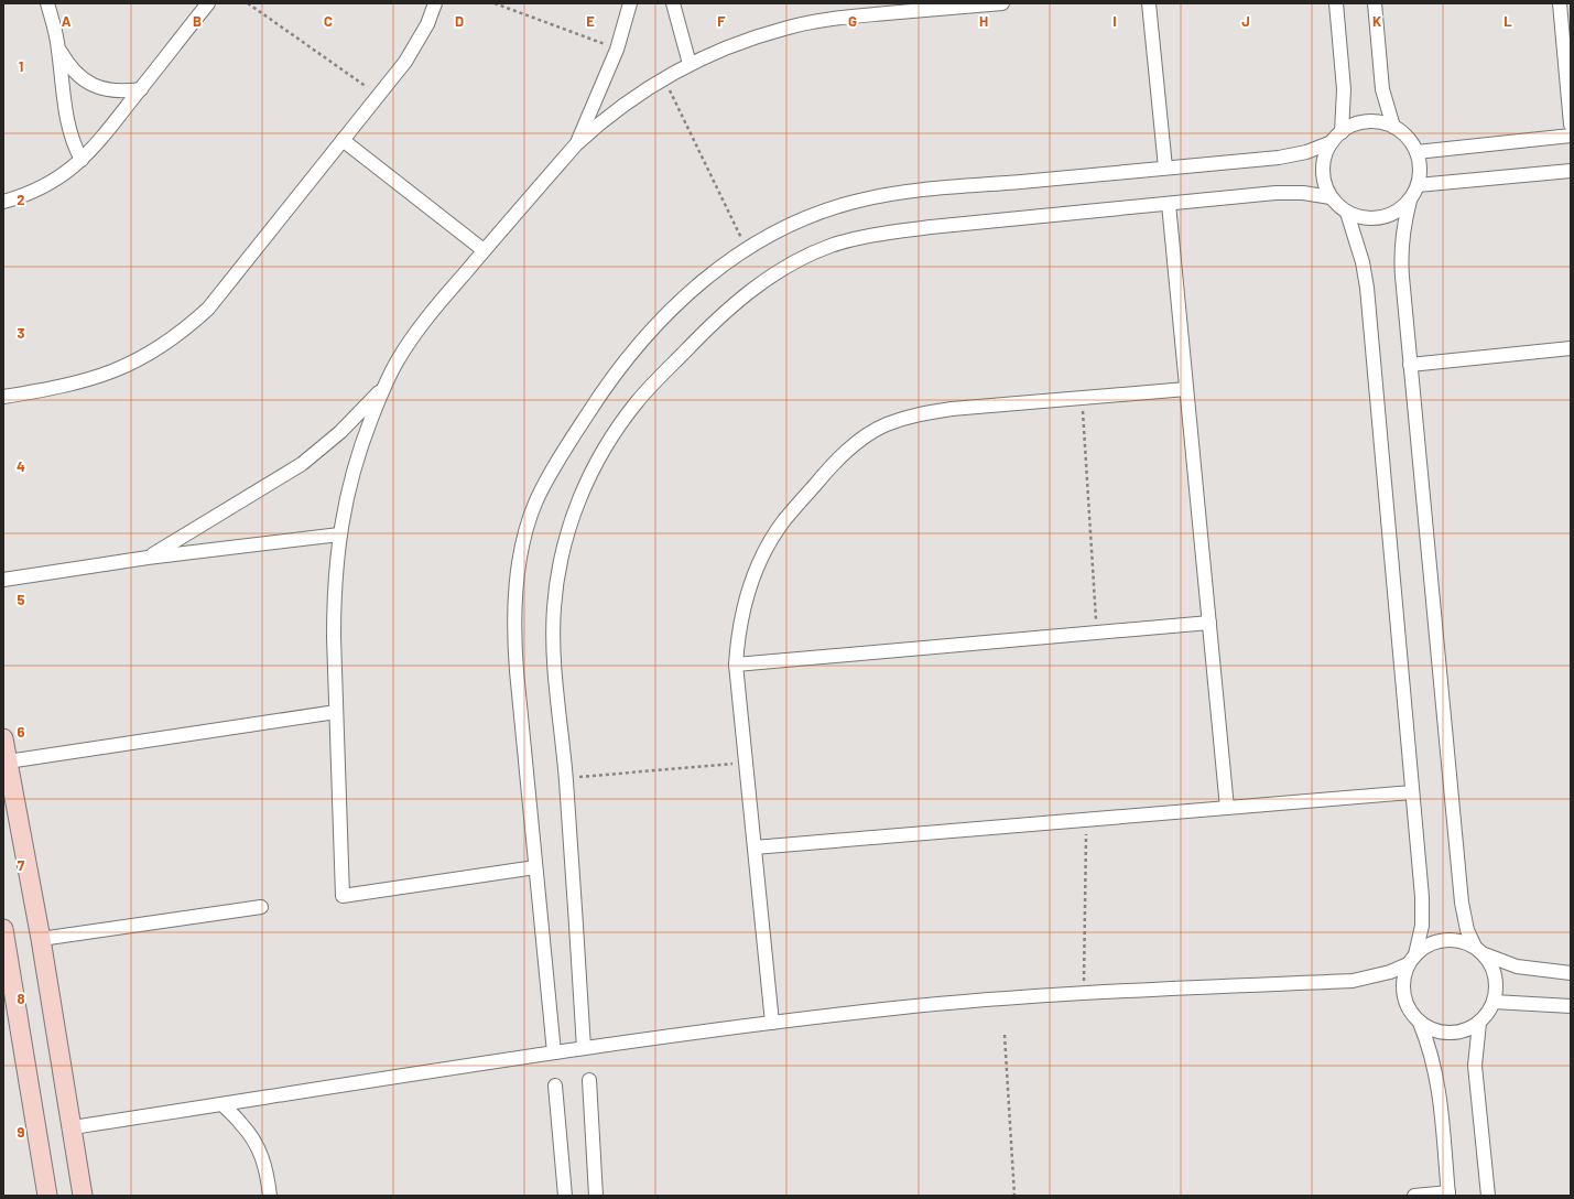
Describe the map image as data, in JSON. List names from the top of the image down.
{
  "grid": {
    "columns": [
      "A",
      "B",
      "C",
      "D",
      "E",
      "F",
      "G",
      "H",
      "I",
      "J",
      "K",
      "L"
    ],
    "rows": [
      "1",
      "2",
      "3",
      "4",
      "5",
      "6",
      "7",
      "8",
      "9"
    ]
  }
}
